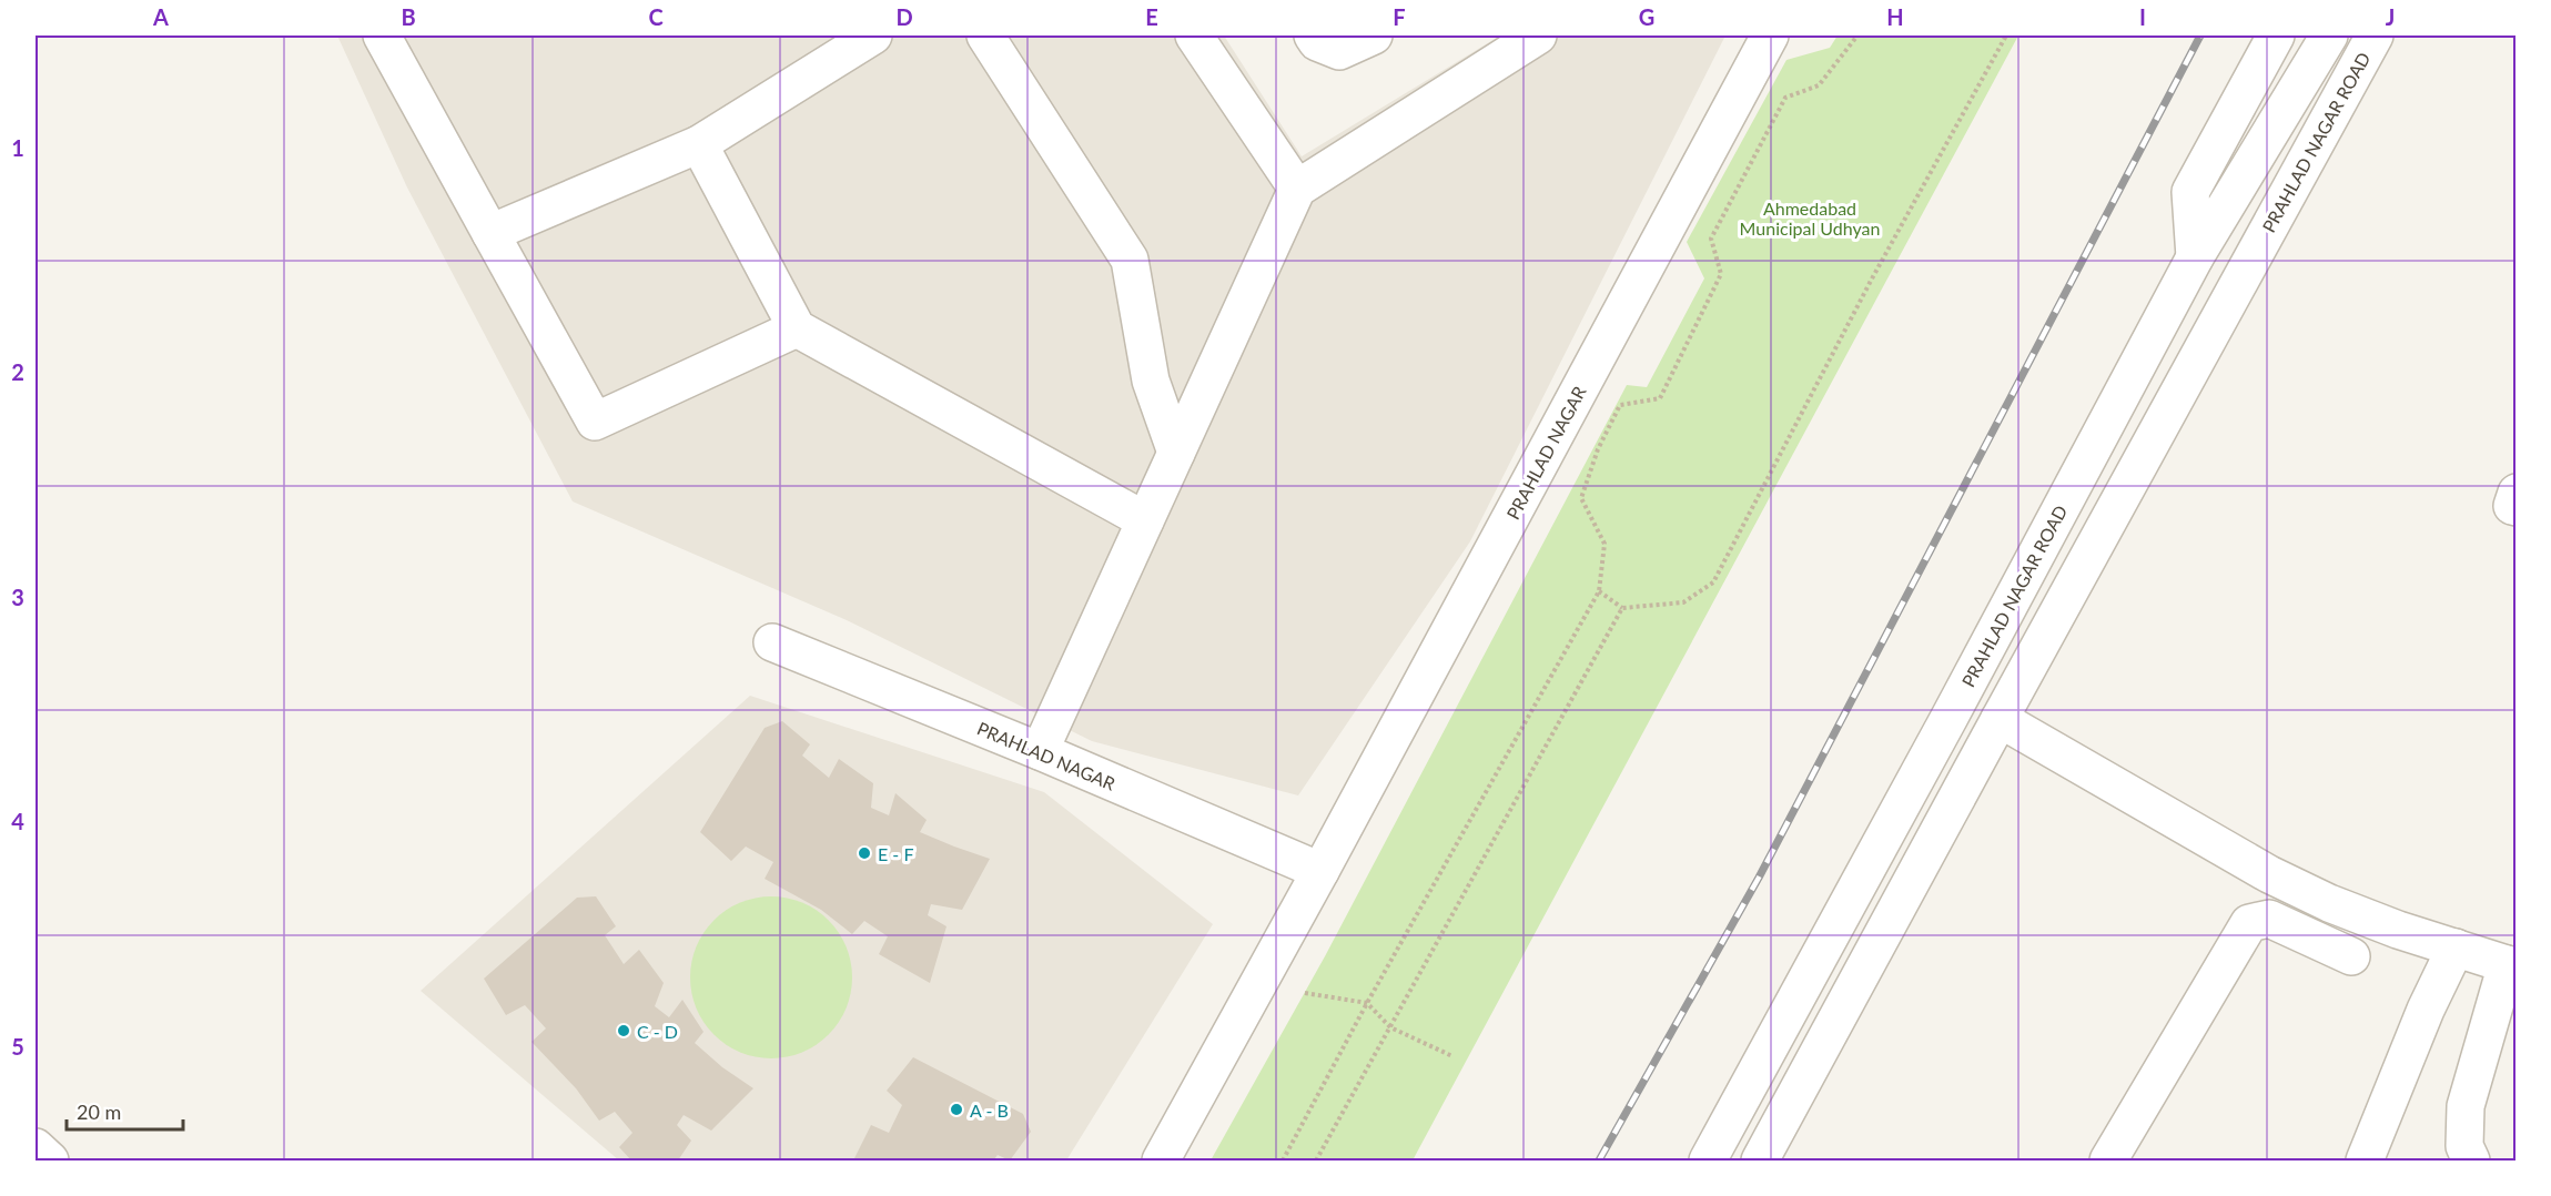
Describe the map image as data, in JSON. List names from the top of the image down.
{
  "streets": {
    "street": ["PRAHLAD NAGAR ROAD", "PRAHLAD NAGAR"]
  },
  "parks": ["Ahmedabad Municipal Udhyan"],
  "places": ["E - F", "C - D", "A - B"],
  "scale_bar": "20 m",
  "grid": {
    "columns": [
      "A",
      "B",
      "C",
      "D",
      "E",
      "F",
      "G",
      "H",
      "I",
      "J"
    ],
    "rows": [
      "1",
      "2",
      "3",
      "4",
      "5"
    ]
  }
}
